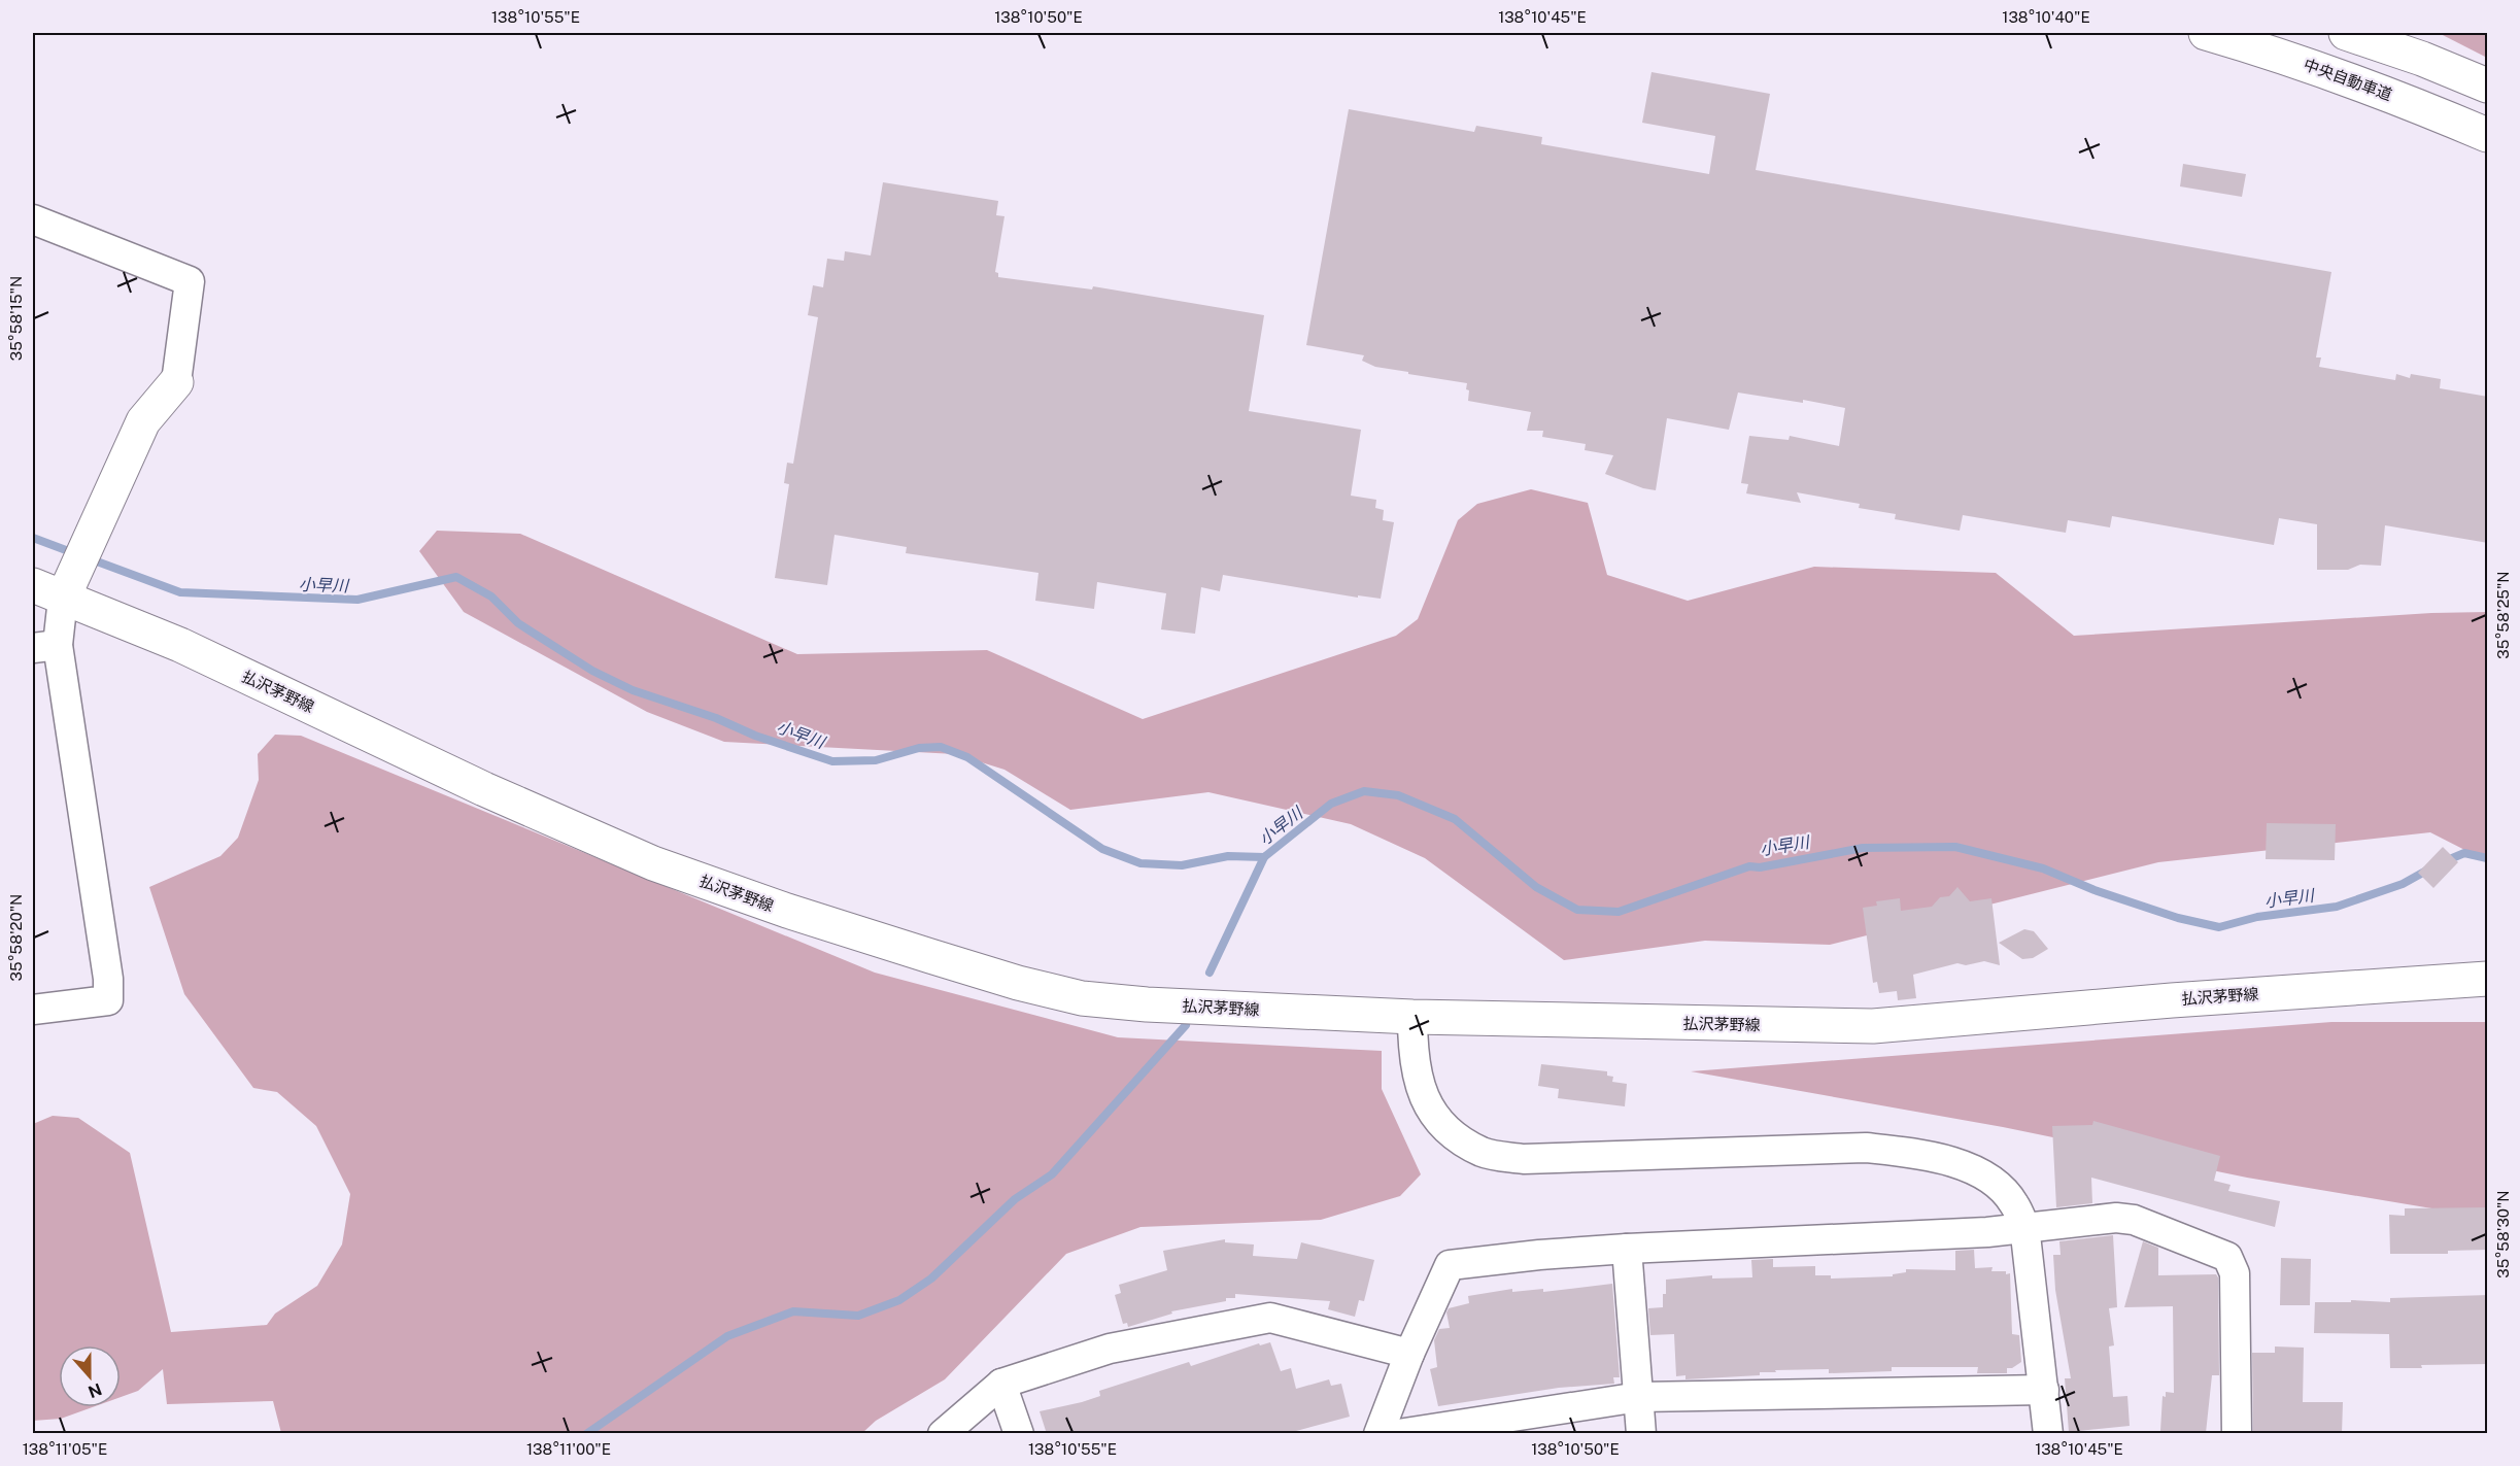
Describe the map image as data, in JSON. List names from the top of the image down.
{
  "streets": {
    "main road": ["中央自動車道", "払沢茅野線"]
  },
  "water": ["小早川"],
  "north": "bottom",
  "coordinates": [
    "138°10'55\"E",
    "138°10'50\"E",
    "138°10'45\"E",
    "138°10'40\"E",
    "35°58'15\"N",
    "35°58'25\"N",
    "35°58'20\"N",
    "35°58'30\"N",
    "138°11'05\"E",
    "138°11'00\"E"
  ]
}
